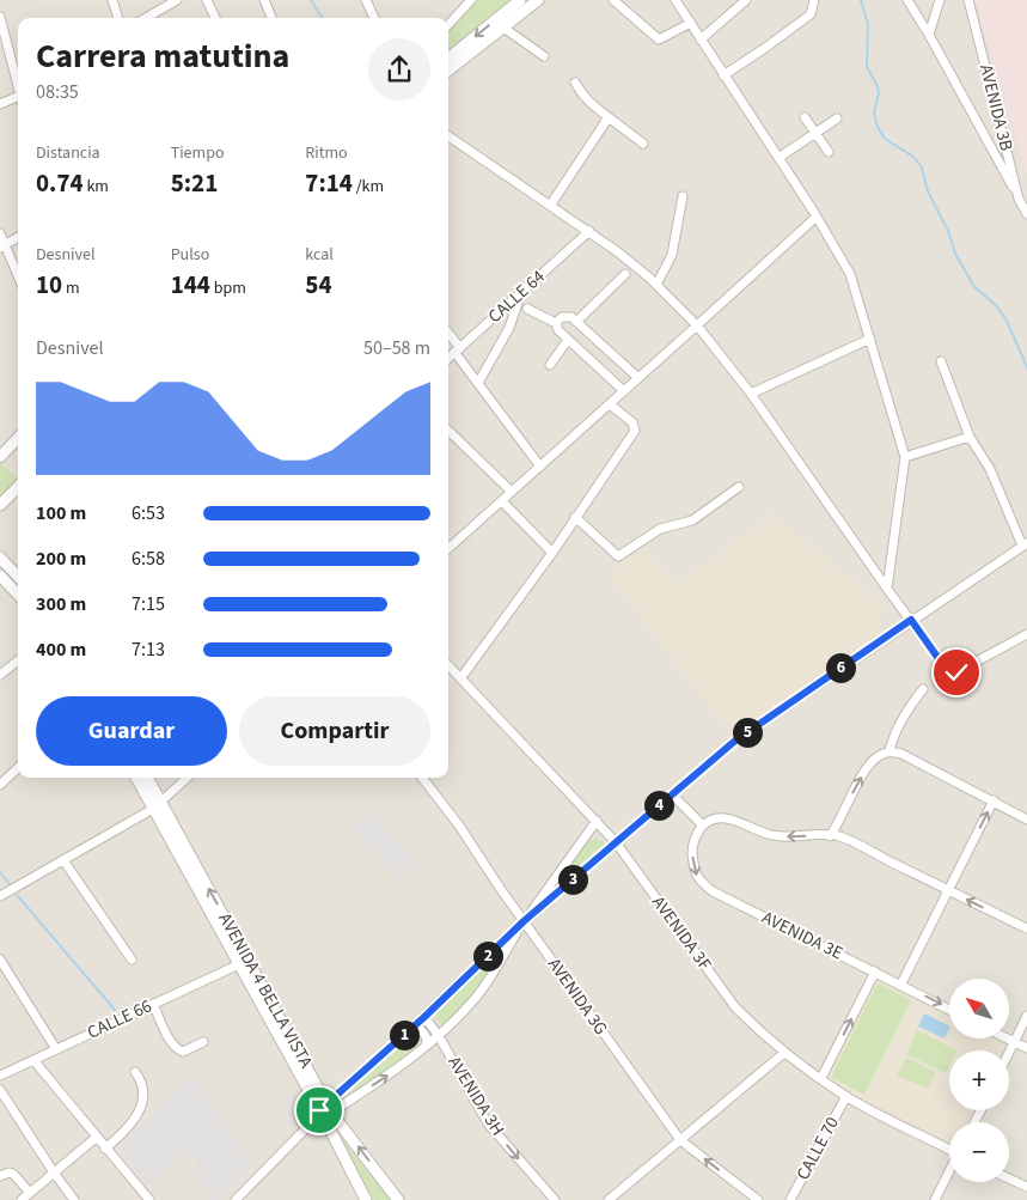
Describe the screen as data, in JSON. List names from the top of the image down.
{
  "streets": {
    "street": [
      "AVENIDA 3B",
      "CALLE 64",
      "AVENIDA 3F",
      "AVENIDA 3E",
      "AVENIDA 4 BELLA VISTA",
      "AVENIDA 3G",
      "CALLE 66",
      "AVENIDA 3H",
      "CALLE 70"
    ]
  },
  "crossings": [
    ["AVENIDA 3F", "CALLE 70"],
    ["AVENIDA 4 BELLA VISTA", "CALLE 66"]
  ],
  "one_way": ["AVENIDA 3E", "AVENIDA 3H"],
  "north": "top left",
  "page": {
    "heading": ["Carrera matutina", "08:35"],
    "stats": [
      ["Distancia", "0.74 km"],
      ["Tiempo", "5:21"],
      ["Ritmo", "7:14 /km"],
      ["Desnivel", "10 m"],
      ["Pulso", "144 bpm"],
      ["kcal", "54"]
    ],
    "chart": ["Desnivel", "50–58 m"],
    "list": [
      {
        "name": "100 m",
        "note": "6:53"
      },
      {
        "name": "200 m",
        "note": "6:58"
      },
      {
        "name": "300 m",
        "note": "7:15"
      },
      {
        "name": "400 m",
        "note": "7:13"
      }
    ],
    "pins": [
      "6",
      "5",
      "4",
      "3",
      "2",
      "1"
    ],
    "buttons": ["Guardar", "Compartir"],
    "map_buttons": ["+", "−"]
  }
}
